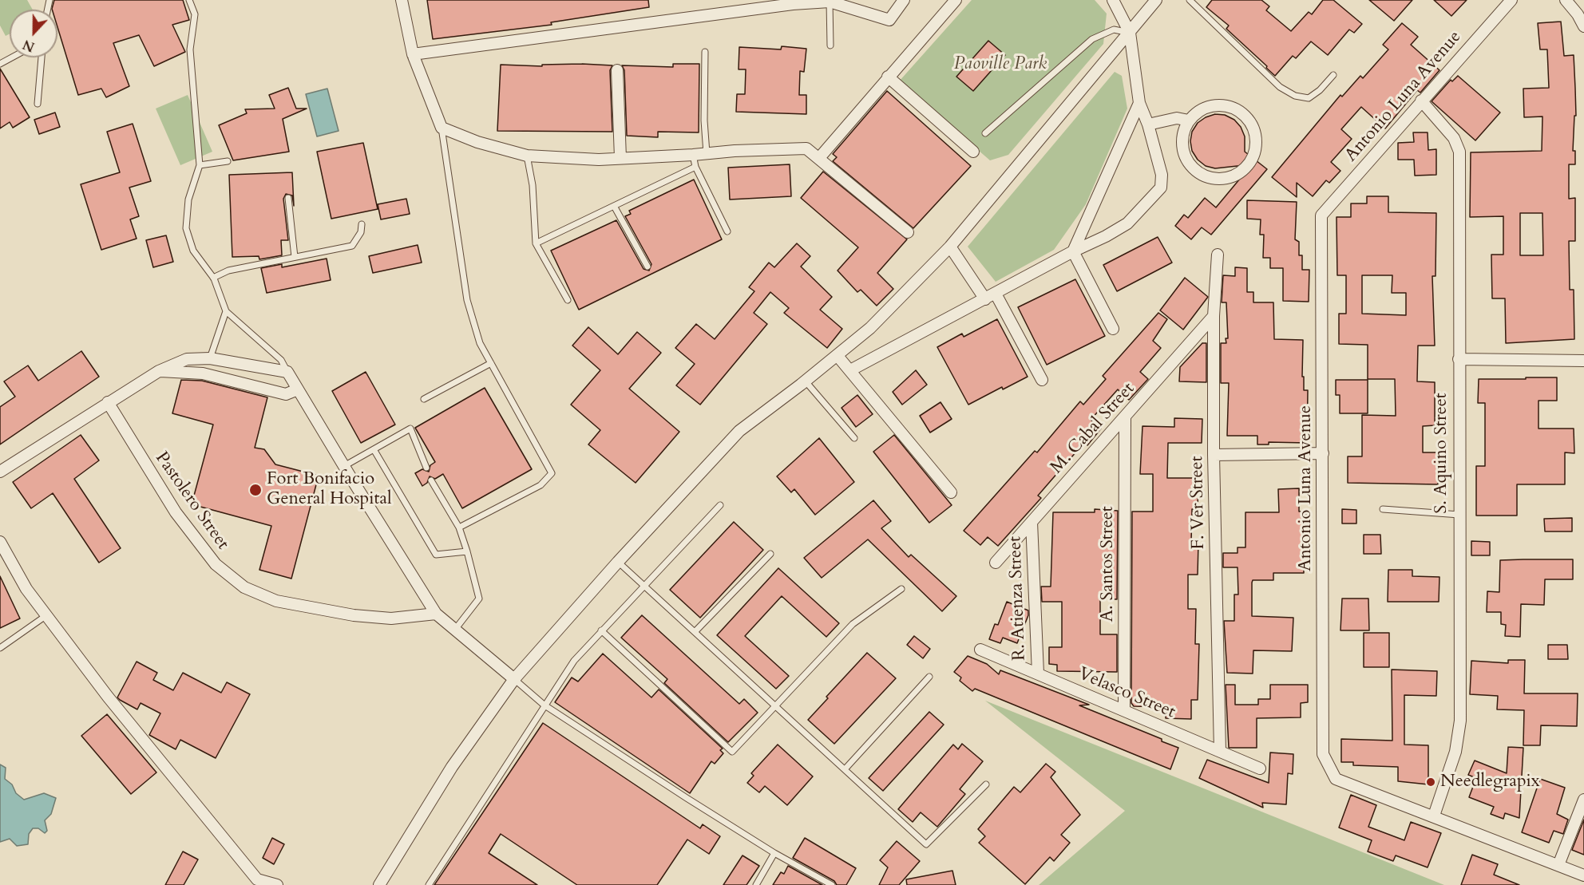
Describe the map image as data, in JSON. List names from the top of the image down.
{
  "streets": {
    "street": [
      "Antonio Luna Avenue",
      "M. Cabal Street",
      "S. Aquino Street",
      "Pastolero Street",
      "F. Ver Street",
      "A. Santos Street",
      "R. Atienza Street",
      "Velasco Street"
    ]
  },
  "crossings": [
    ["Antonio Luna Avenue", "S. Aquino Street"],
    ["M. Cabal Street", "F. Ver Street"],
    ["M. Cabal Street", "A. Santos Street"],
    ["M. Cabal Street", "R. Atienza Street"],
    ["F. Ver Street", "Velasco Street"],
    ["A. Santos Street", "Velasco Street"],
    ["R. Atienza Street", "Velasco Street"]
  ],
  "parks": ["Paoville Park"],
  "places": ["Fort Bonifacio General Hospital", "Needlegrapix"],
  "north": "bottom"
}
